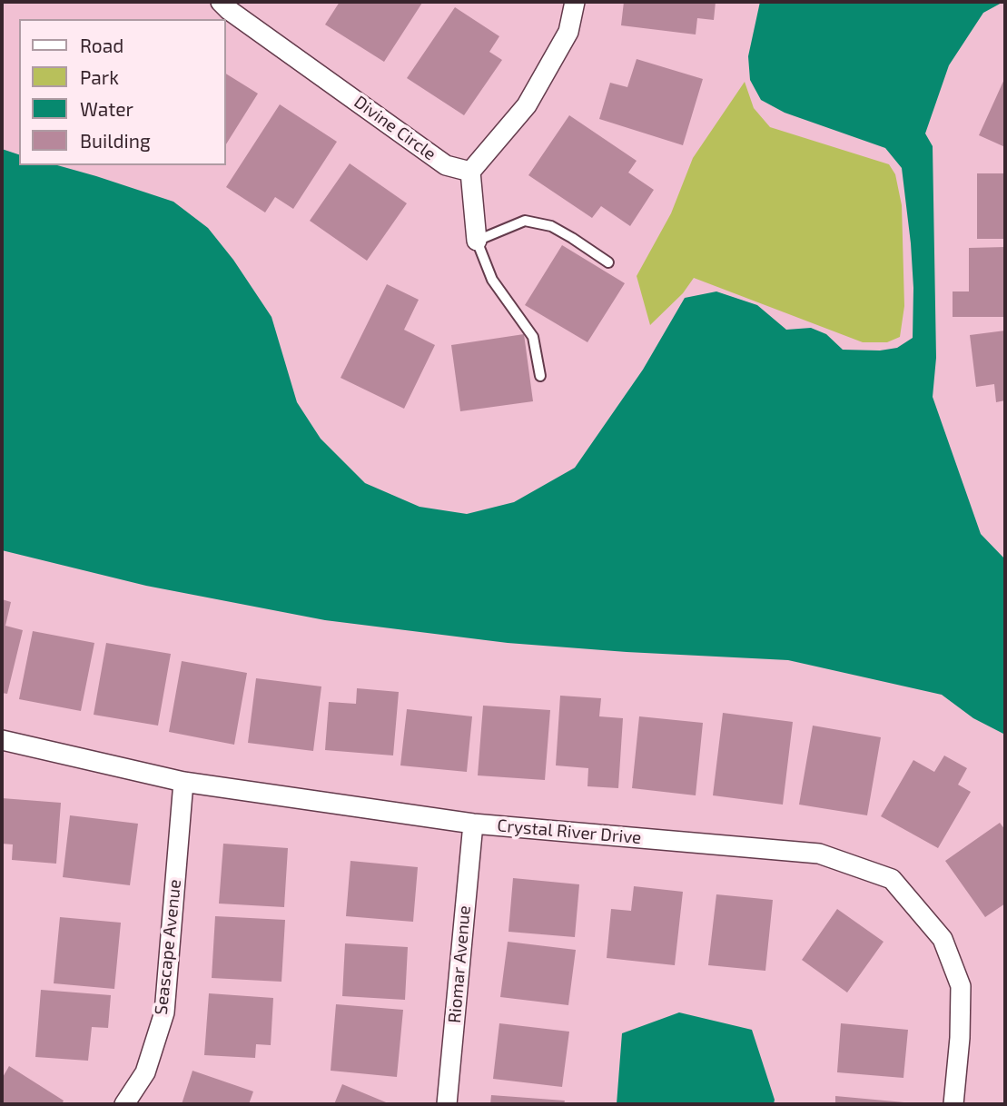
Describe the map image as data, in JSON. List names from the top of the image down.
{
  "streets": {
    "street": [
      "Divine Circle",
      "Crystal River Drive",
      "Seascape Avenue",
      "Riomar Avenue"
    ]
  },
  "crossings": [
    ["Crystal River Drive", "Seascape Avenue"],
    ["Crystal River Drive", "Riomar Avenue"]
  ],
  "legend": [
    "Road",
    "Park",
    "Water",
    "Building"
  ]
}
